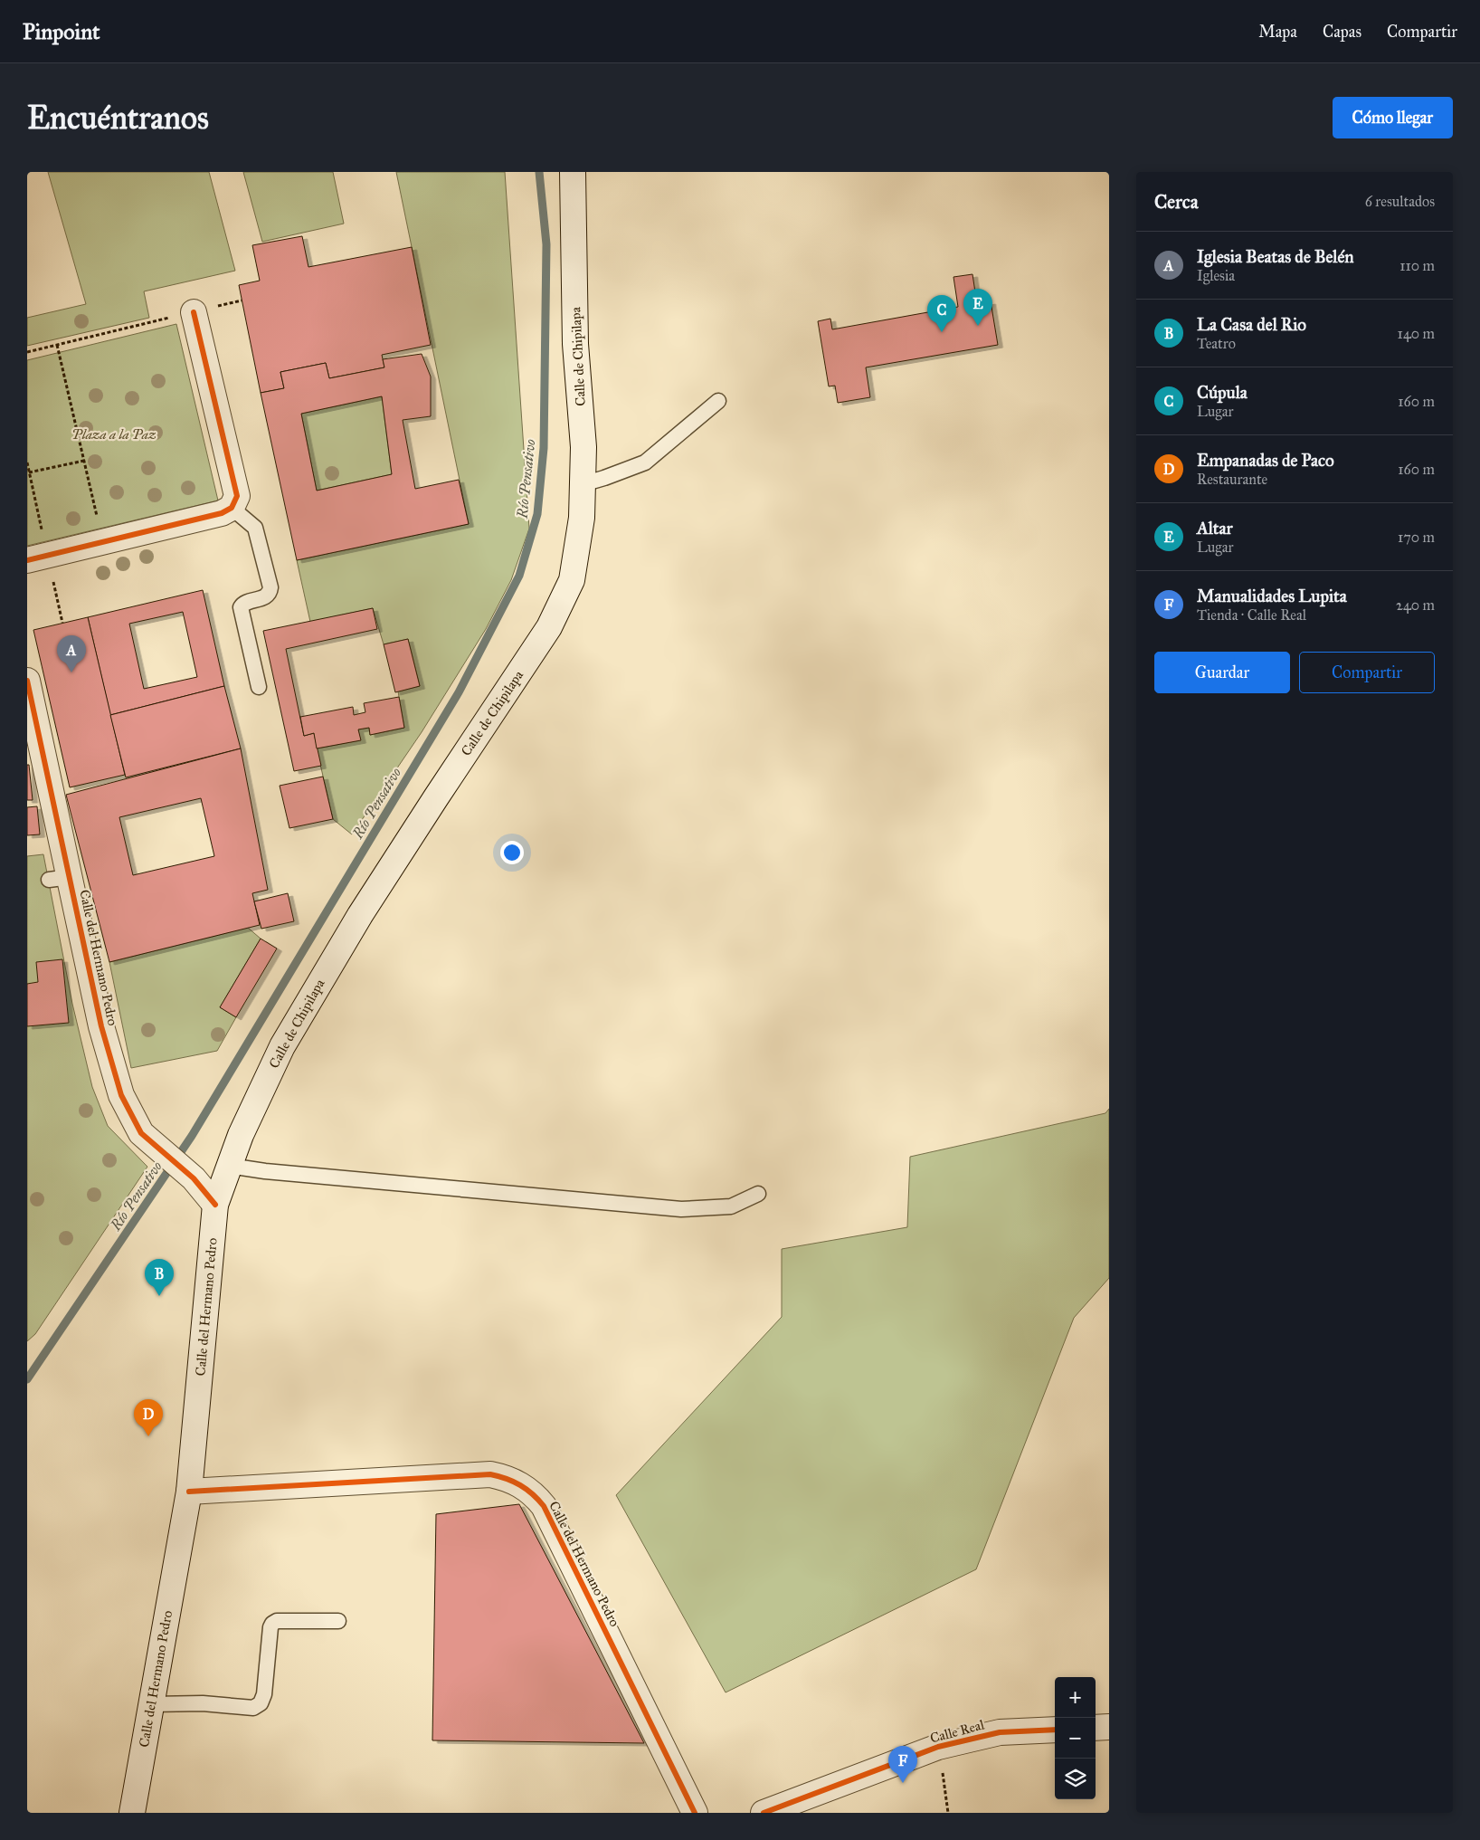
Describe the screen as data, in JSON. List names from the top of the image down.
{
  "streets": {
    "street": ["Calle de Chipilapa", "Calle del Hermano Pedro", "Calle Real"]
  },
  "crossings": [
    ["Calle de Chipilapa", "Calle del Hermano Pedro"]
  ],
  "water": ["Río Pensativo"],
  "parks": ["Plaza a la Paz"],
  "page": {
    "header": "Pinpoint",
    "nav": ["Mapa", "Capas", "Compartir"],
    "buttons": [
      "Cómo llegar",
      ["Guardar", "Compartir"]
    ],
    "title": "Encuéntranos",
    "heading": ["Cerca", "6 resultados"],
    "list": [
      {
        "mark": "A",
        "name": "Iglesia Beatas de Belén",
        "note": "Iglesia",
        "value": "110 m"
      },
      {
        "mark": "B",
        "name": "La Casa del Rio",
        "note": "Teatro",
        "value": "140 m"
      },
      {
        "mark": "C",
        "name": "Cúpula",
        "note": "Lugar",
        "value": "160 m"
      },
      {
        "mark": "D",
        "name": "Empanadas de Paco",
        "note": "Restaurante",
        "value": "160 m"
      },
      {
        "mark": "E",
        "name": "Altar",
        "note": "Lugar",
        "value": "170 m"
      },
      {
        "mark": "F",
        "name": "Manualidades Lupita",
        "note": "Tienda · Calle Real",
        "value": "240 m"
      }
    ],
    "pins": [
      "E",
      "C",
      "A",
      "B",
      "D",
      "F"
    ],
    "map_buttons": ["+", "−"]
  }
}
